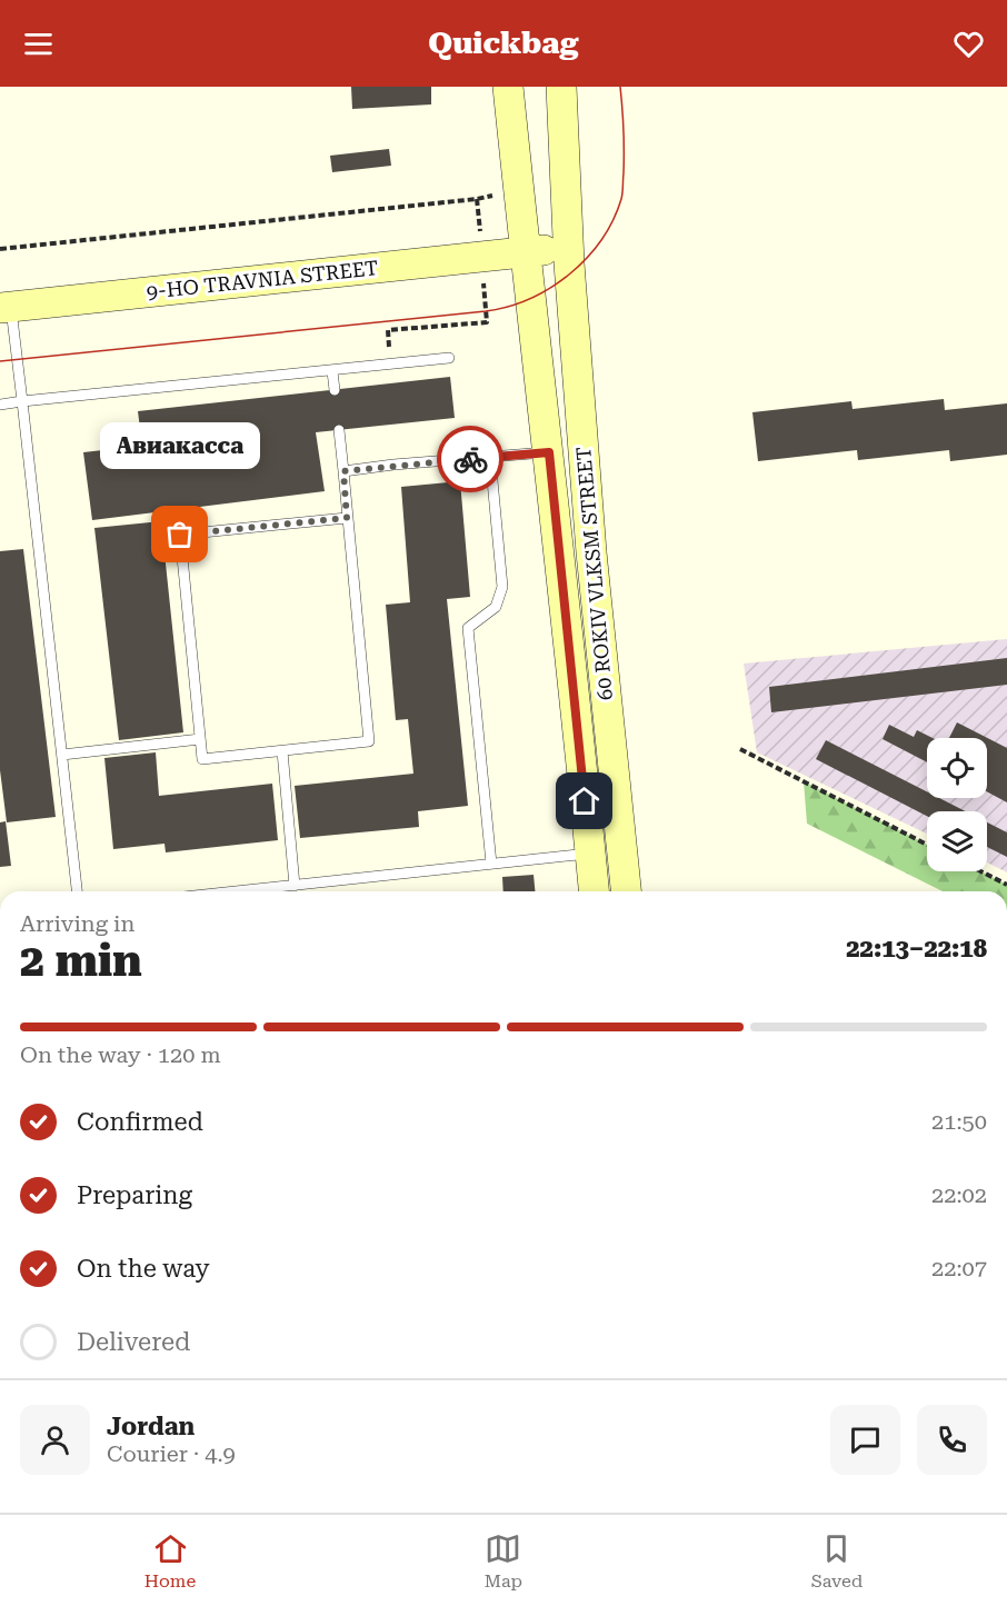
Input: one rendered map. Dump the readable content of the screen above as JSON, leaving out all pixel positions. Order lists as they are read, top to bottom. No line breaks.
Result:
{"streets":{"street":["9-HO TRAVNIA STREET","60 ROKIV VLKSM STREET"]},"crossings":[["9-HO TRAVNIA STREET","60 ROKIV VLKSM STREET"]],"places":["Авиакасса"],"page":{"header":"Quickbag","bubble":"Авиакасса","heading":["2 min","Arriving in","22:13–22:18"],"panel":["Jordan","Courier · 4.9"],"bar":"On the way · 120 m","list":[["Confirmed","21:50"],["Preparing","22:02"],["On the way","22:07"],"Delivered"],"tabs":["Home","Map","Saved"]}}
